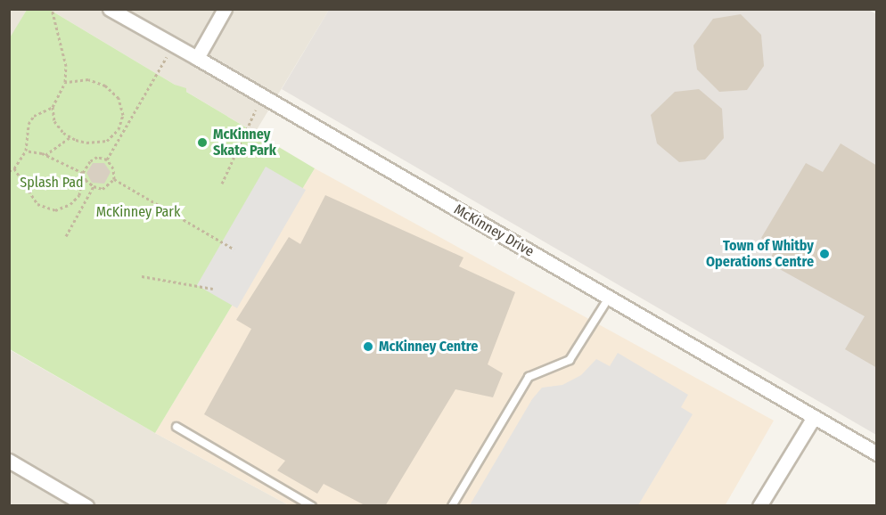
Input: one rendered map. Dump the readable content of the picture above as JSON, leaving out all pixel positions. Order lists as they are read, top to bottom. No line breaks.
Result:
{"streets":{"street":["McKinney Drive"]},"parks":["Splash Pad","McKinney Park"],"places":["McKinney Skate Park","Town of Whitby Operations Centre","McKinney Centre"]}
